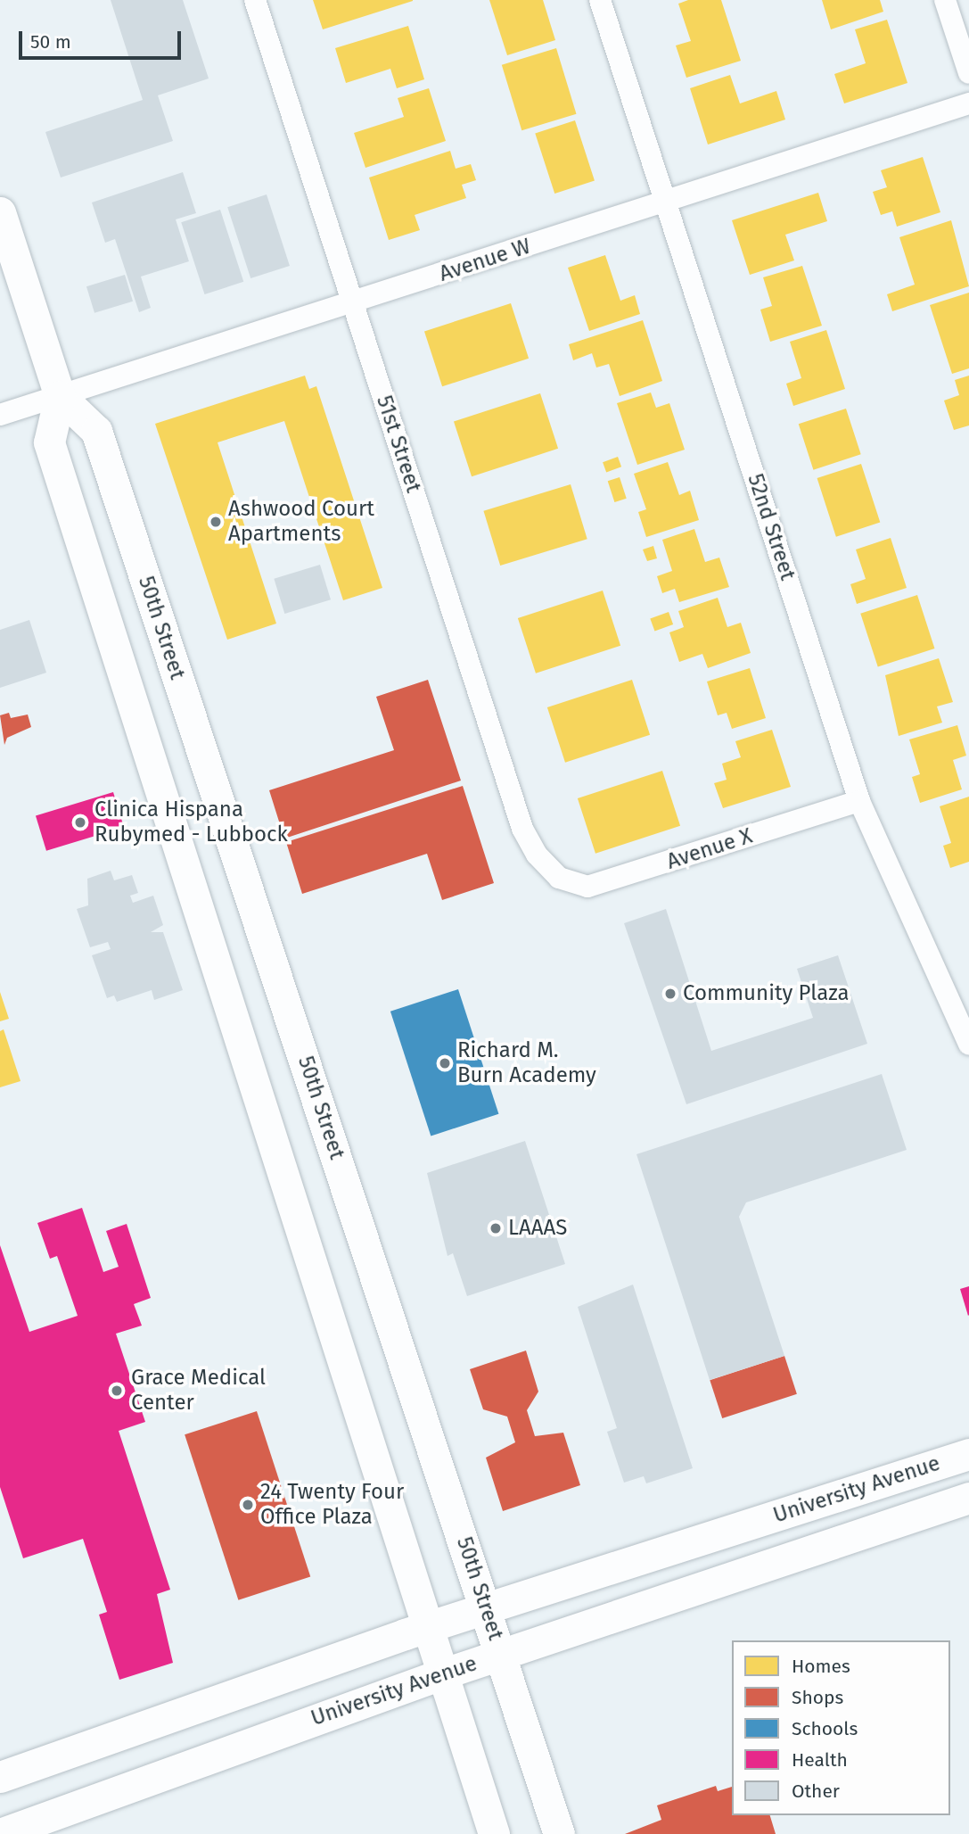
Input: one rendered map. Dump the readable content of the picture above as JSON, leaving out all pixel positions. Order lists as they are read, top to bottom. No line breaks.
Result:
{"streets":{"main road":["50th Street","University Avenue"],"street":["Avenue W","51st Street","52nd Street","Avenue X"]},"crossings":[["Avenue W","51st Street"],["Avenue W","52nd Street"],["Avenue W","50th Street"],["51st Street","Avenue X"],["52nd Street","Avenue X"],["50th Street","University Avenue"]],"places":["Ashwood Court Apartments","Clinica Hispana Rubymed - Lubbock","Community Plaza","Richard M. Burn Academy","LAAAS","Grace Medical Center","24 Twenty Four Office Plaza"],"legend":["Homes","Shops","Schools","Health","Other"],"scale_bar":"50 m"}
